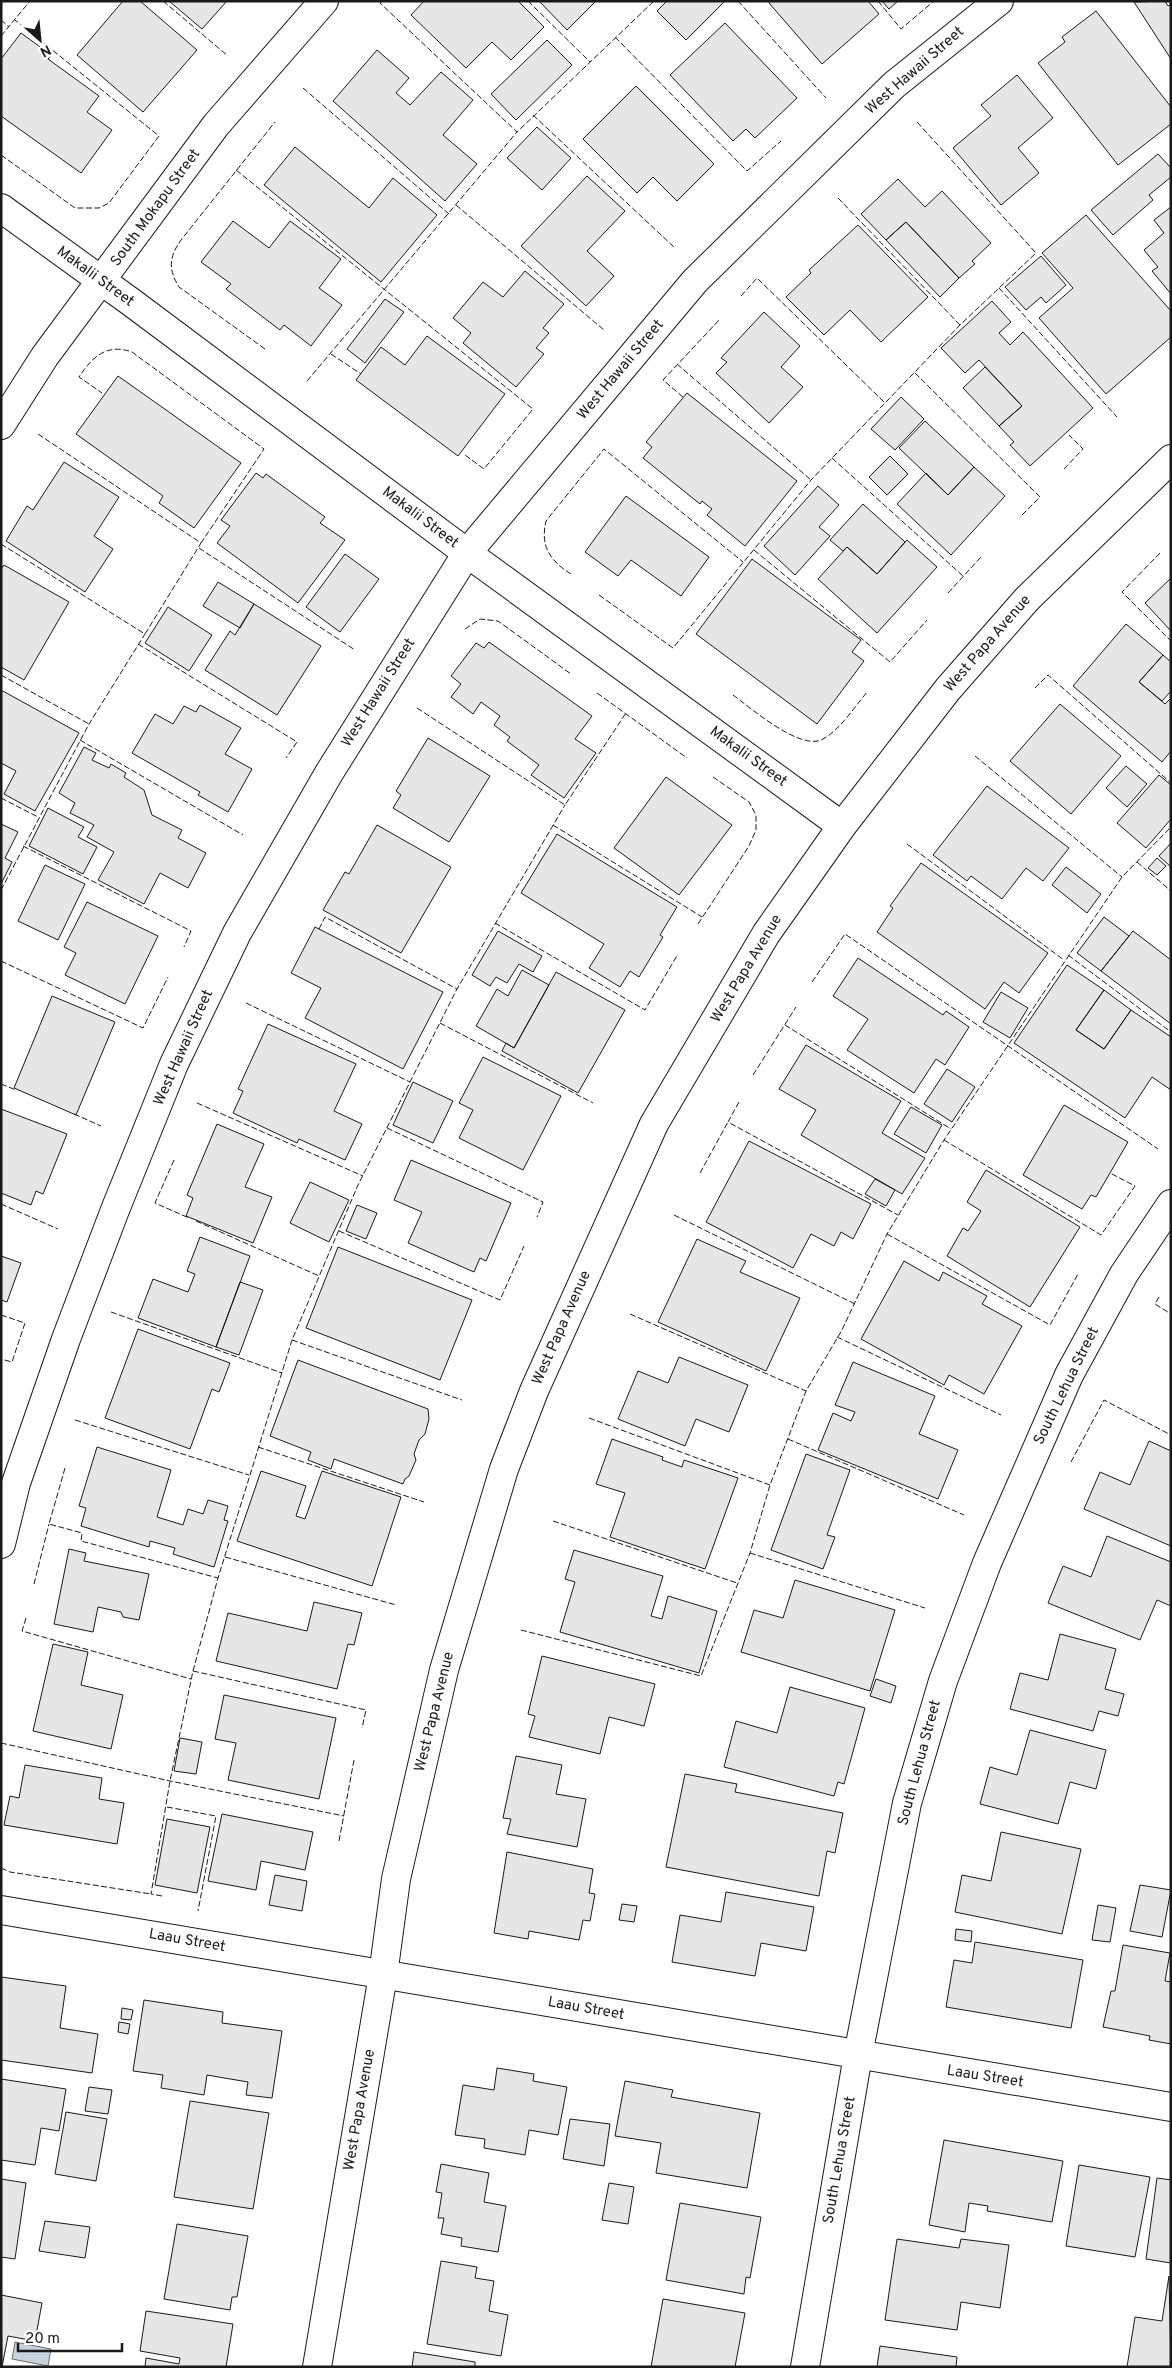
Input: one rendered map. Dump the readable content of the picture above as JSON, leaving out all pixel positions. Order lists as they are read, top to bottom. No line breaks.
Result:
{"streets":{"street":["West Hawaii Street","South Mokapu Street","Makalii Street","West Papa Avenue","South Lehua Street","Laau Street"]},"crossings":[["West Hawaii Street","Makalii Street"],["South Mokapu Street","Makalii Street"],["Makalii Street","West Papa Avenue"],["West Papa Avenue","Laau Street"],["South Lehua Street","Laau Street"]],"scale_bar":"20 m","north":"bottom right"}
